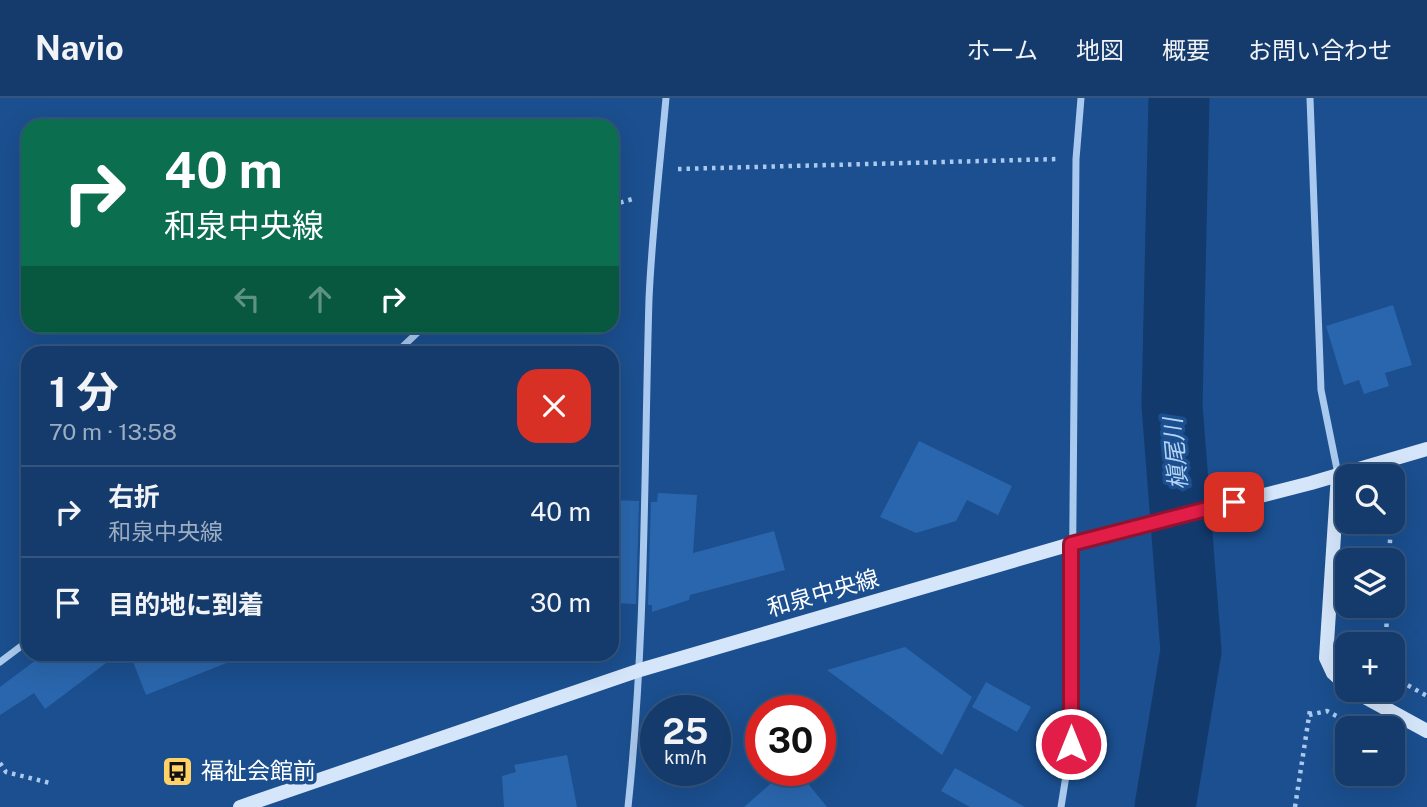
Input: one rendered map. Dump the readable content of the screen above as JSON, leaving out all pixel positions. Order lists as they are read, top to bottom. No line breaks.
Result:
{"streets":{"street":["和泉中央線"]},"water":["槇尾川"],"places":{"bus stop":["福祉会館前"]},"page":{"header":"Navio","nav":["ホーム","地図","概要","お問い合わせ"],"turn":["40 m","和泉中央線"],"heading":["1 分","70 m · 13:58"],"map_buttons":["+","−"],"list":[{"name":"右折","note":"和泉中央線","value":"40 m"},{"name":"目的地に到着","value":"30 m"}],"speed":"25 km/h","limit":"30"}}
